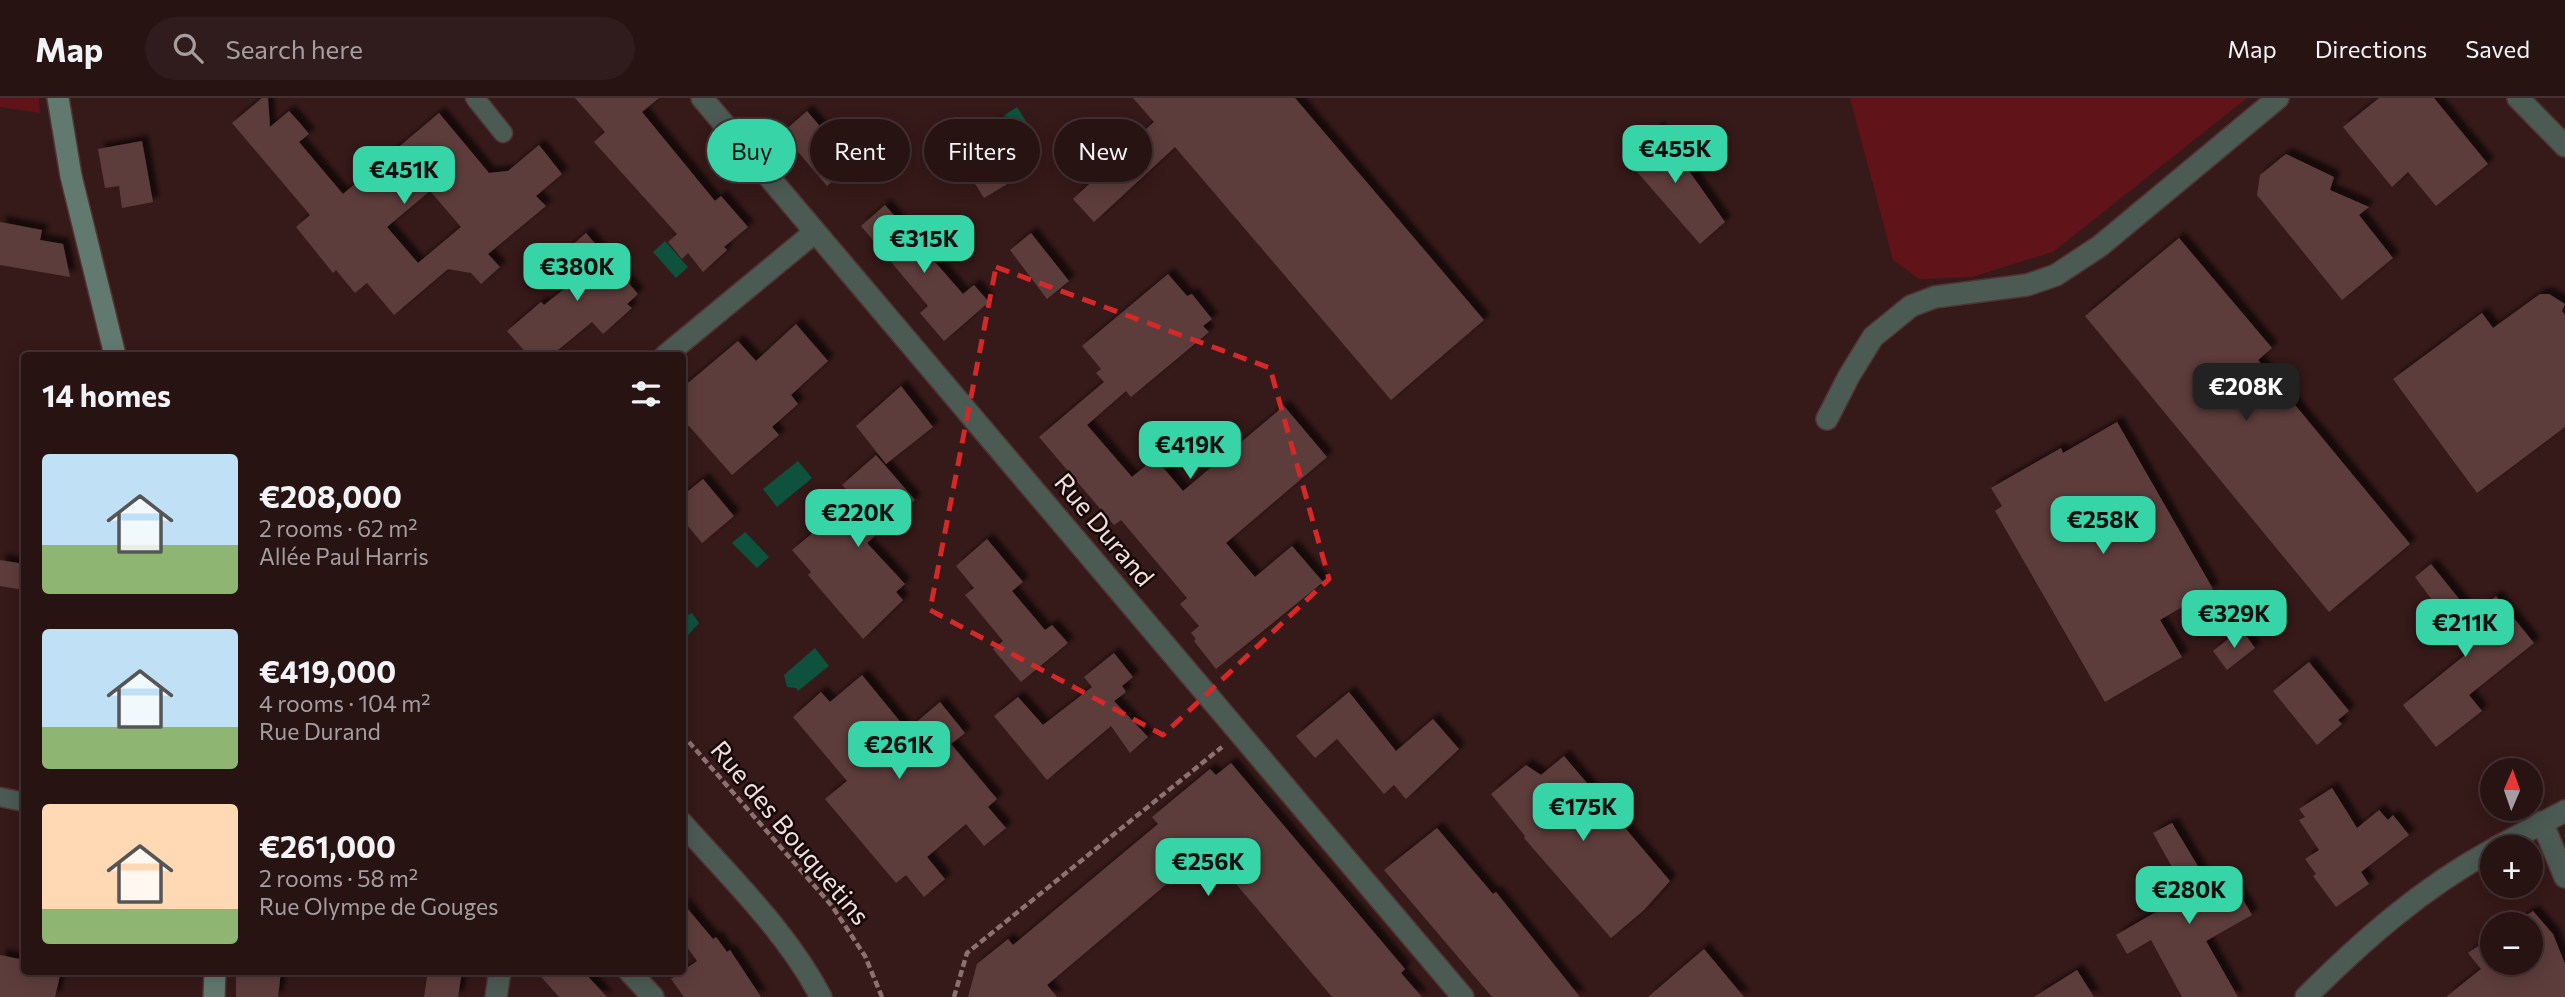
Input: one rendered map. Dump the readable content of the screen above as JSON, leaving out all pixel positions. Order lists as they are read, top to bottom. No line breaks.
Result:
{"streets":{"street":["Rue Durand"],"path":["Rue des Bouquetins"]},"north":"top","page":{"header":"Map","search":"Search here","nav":["Map","Directions","Saved"],"chip":["Buy","Rent","Filters","New"],"price":["€455K","€451K","€315K","€380K","€208K","€419K","€220K","€258K","€329K","€211K","€261K","€175K","€256K","€280K"],"heading":"14 homes","list":[{"name":"€208,000","note":"2 rooms · 62 m² · Allée Paul Harris"},{"name":"€419,000","note":"4 rooms · 104 m² · Rue Durand"},{"name":"€261,000","note":"2 rooms · 58 m² · Rue Olympe de Gouges"}],"map_buttons":["+","−"]}}
